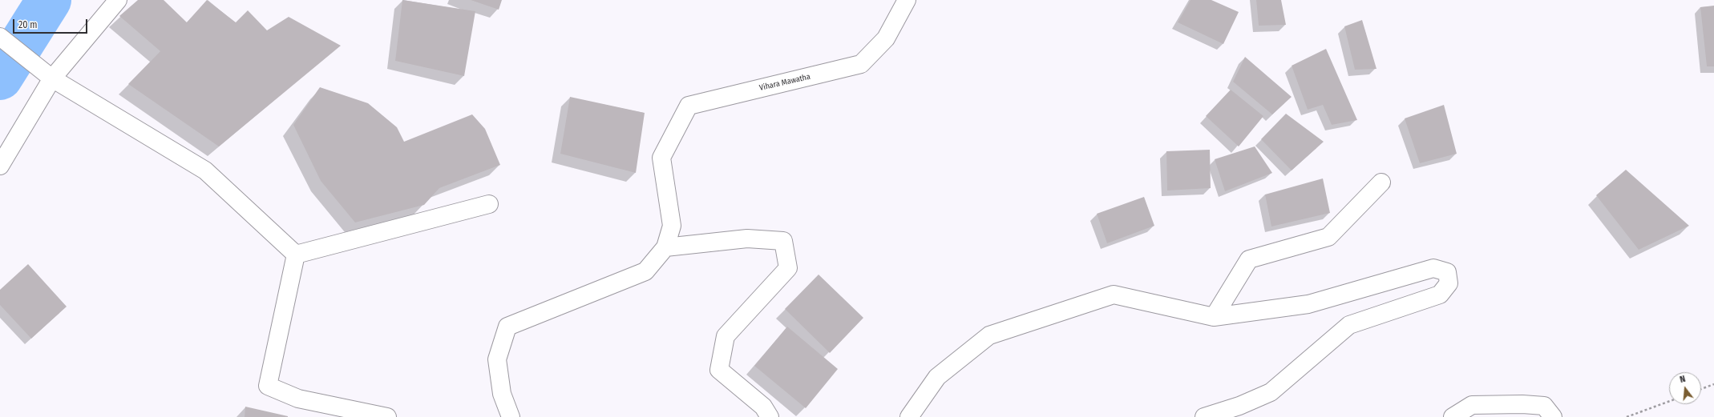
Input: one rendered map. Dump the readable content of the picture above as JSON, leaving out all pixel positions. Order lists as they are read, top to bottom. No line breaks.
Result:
{"streets":{"street":["Vihara Mawatha"]},"scale_bar":"20 m","north":"top"}
